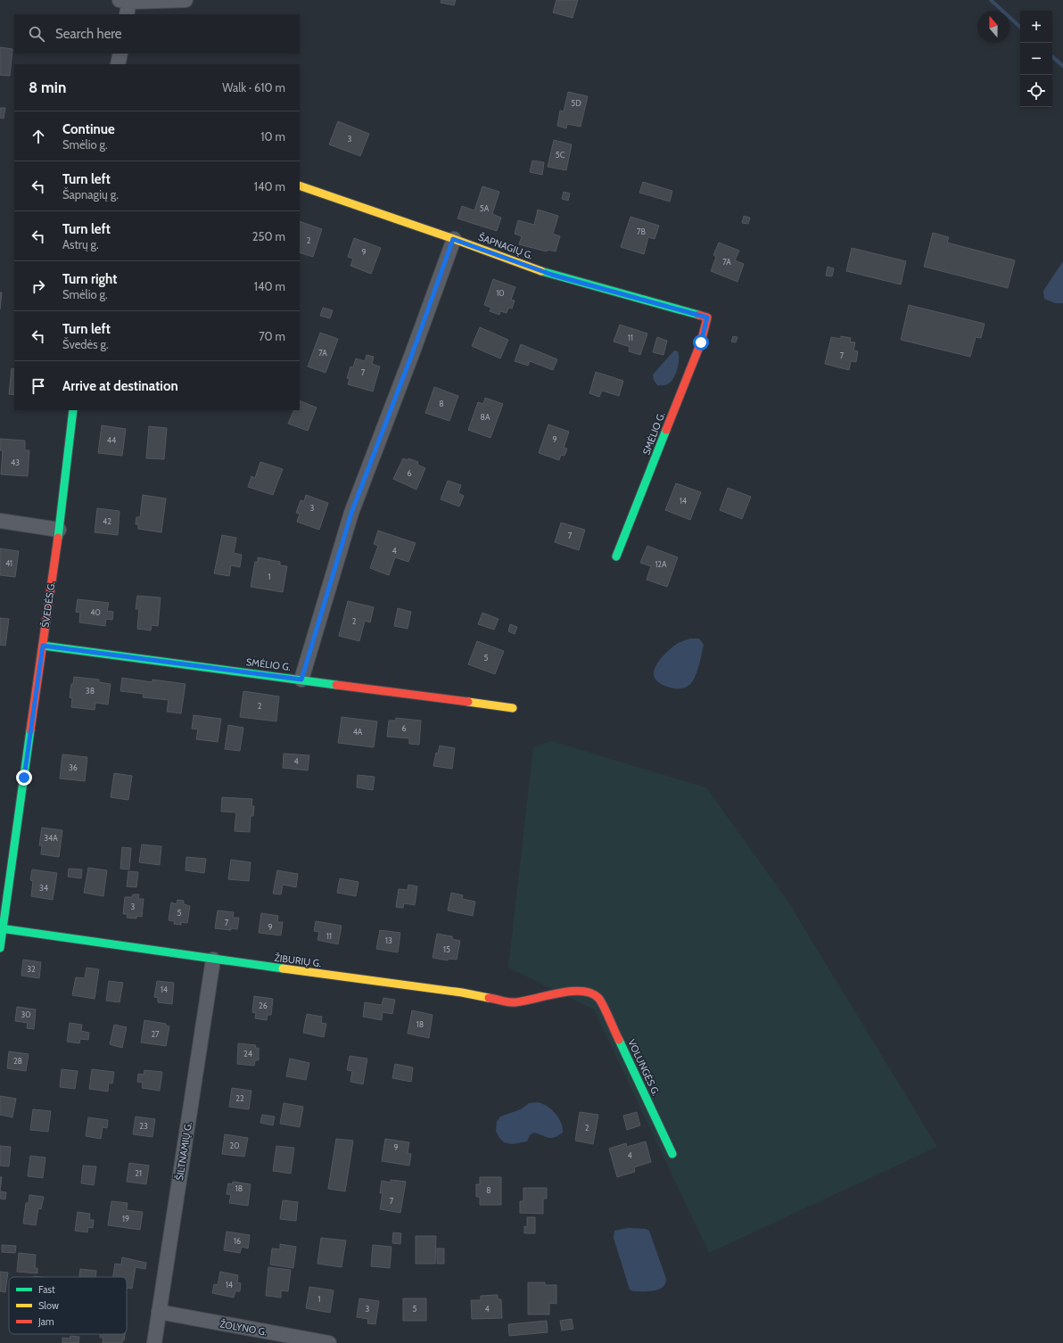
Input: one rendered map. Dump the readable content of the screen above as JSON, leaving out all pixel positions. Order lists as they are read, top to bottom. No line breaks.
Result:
{"streets":{"street":["ŠAPNAGIŲ G.","SMĖLIO G.","ŠVEDĖS G.","ŽIBURIŲ G.","VOLUNGĖS G.","ŠILTNAMIŲ G.","ŽOLYNO G."]},"crossings":[["ŠAPNAGIŲ G.","SMĖLIO G."],["SMĖLIO G.","ŠVEDĖS G."],["ŠVEDĖS G.","ŽIBURIŲ G."],["ŽIBURIŲ G.","VOLUNGĖS G."],["ŽIBURIŲ G.","ŠILTNAMIŲ G."],["ŠILTNAMIŲ G.","ŽOLYNO G."]],"house_numbers":["5D","3","5C","5A","7B","2","9","7A","10","11","7A","7","7","8","8A","9","44","43","6","14","3","42","7","4","41","12A","1","40","2","5","38","2","6","4A","4","36","34A","34","3","5","7","9","11","13","15","32","14","26","30","18","27","24","28","22","23","2","20","9","4","21","18","8","7","19","16","14","1","3","5","4"],"legend":["Fast","Slow","Jam"],"north":"top","page":{"map_buttons":["+","−"],"search":"Search here","heading":["8 min","Walk · 610 m"],"list":[["Continue","Smėlio g.","10 m"],["Turn left","Šapnagių g.","140 m"],["Turn left","Astrų g.","250 m"],["Turn right","Smėlio g.","140 m"],["Turn left","Švedės g.","70 m"],"Arrive at destination"]}}
